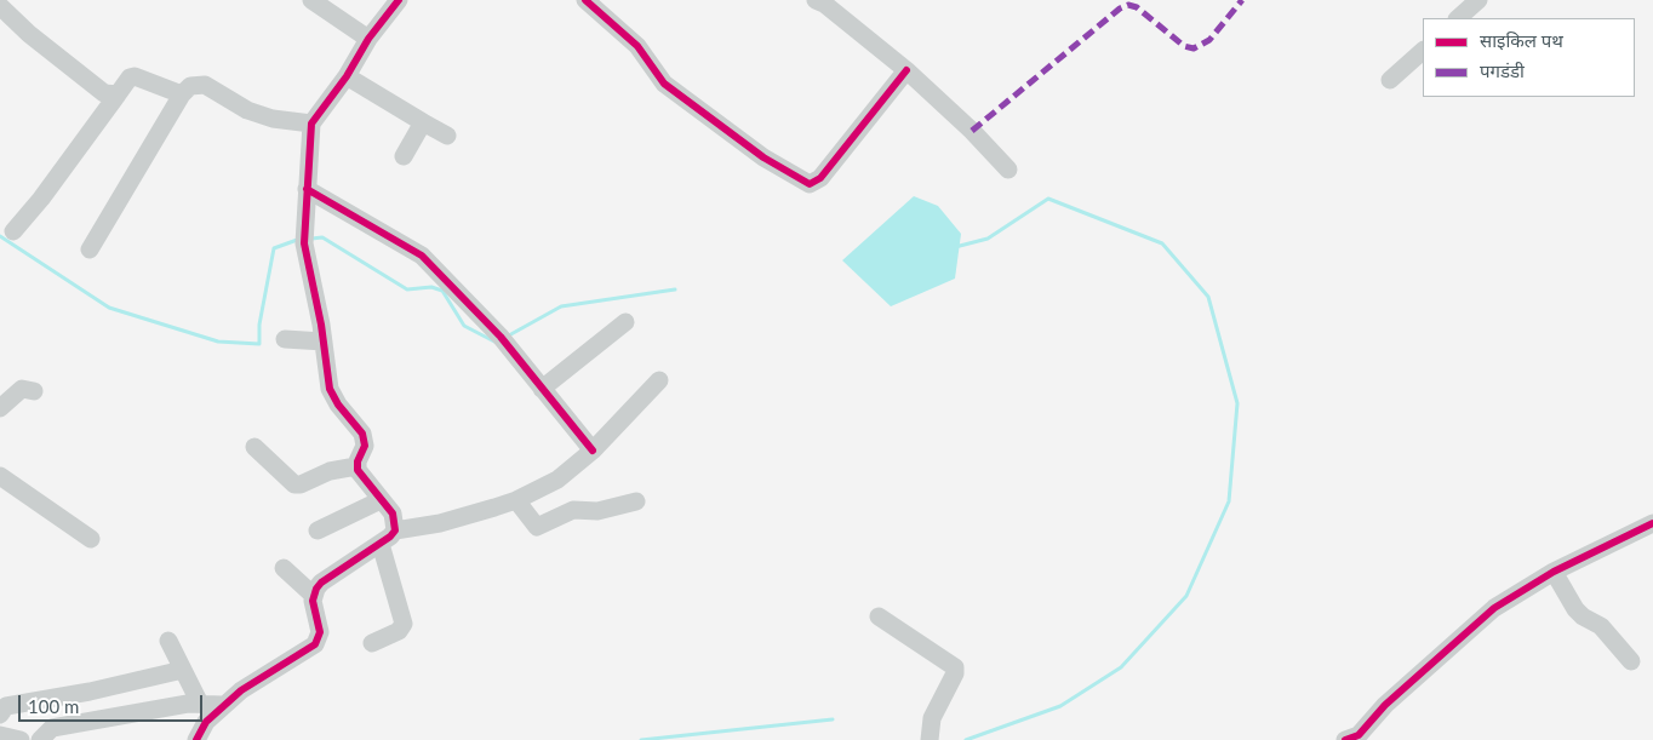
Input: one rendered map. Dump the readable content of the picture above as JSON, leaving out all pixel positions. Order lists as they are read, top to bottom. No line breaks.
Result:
{"legend":["साइकिल पथ","पगडंडी"],"scale_bar":"100 m"}
